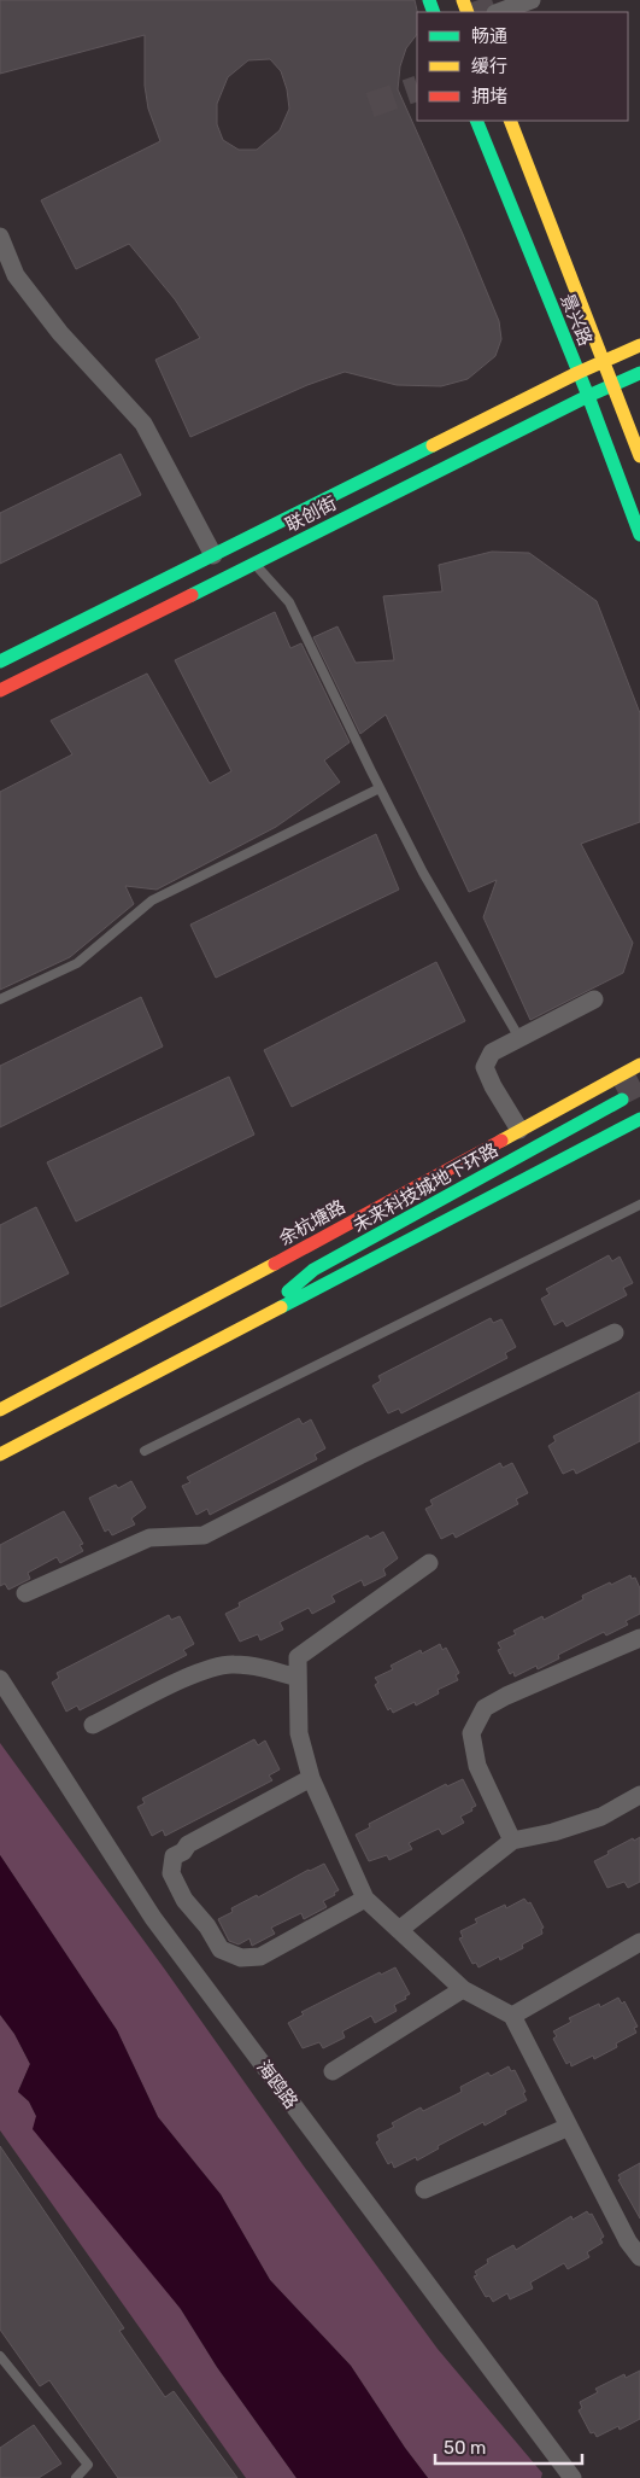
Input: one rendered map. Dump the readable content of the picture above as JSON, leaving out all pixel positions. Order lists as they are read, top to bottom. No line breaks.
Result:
{"streets":{"street":["景兴路","联创街","未来科技城地下环路","余杭塘路","海鸥路"]},"crossings":[["景兴路","联创街"],["未来科技城地下环路","余杭塘路"]],"legend":["畅通","缓行","拥堵"],"scale_bar":"50 m"}
